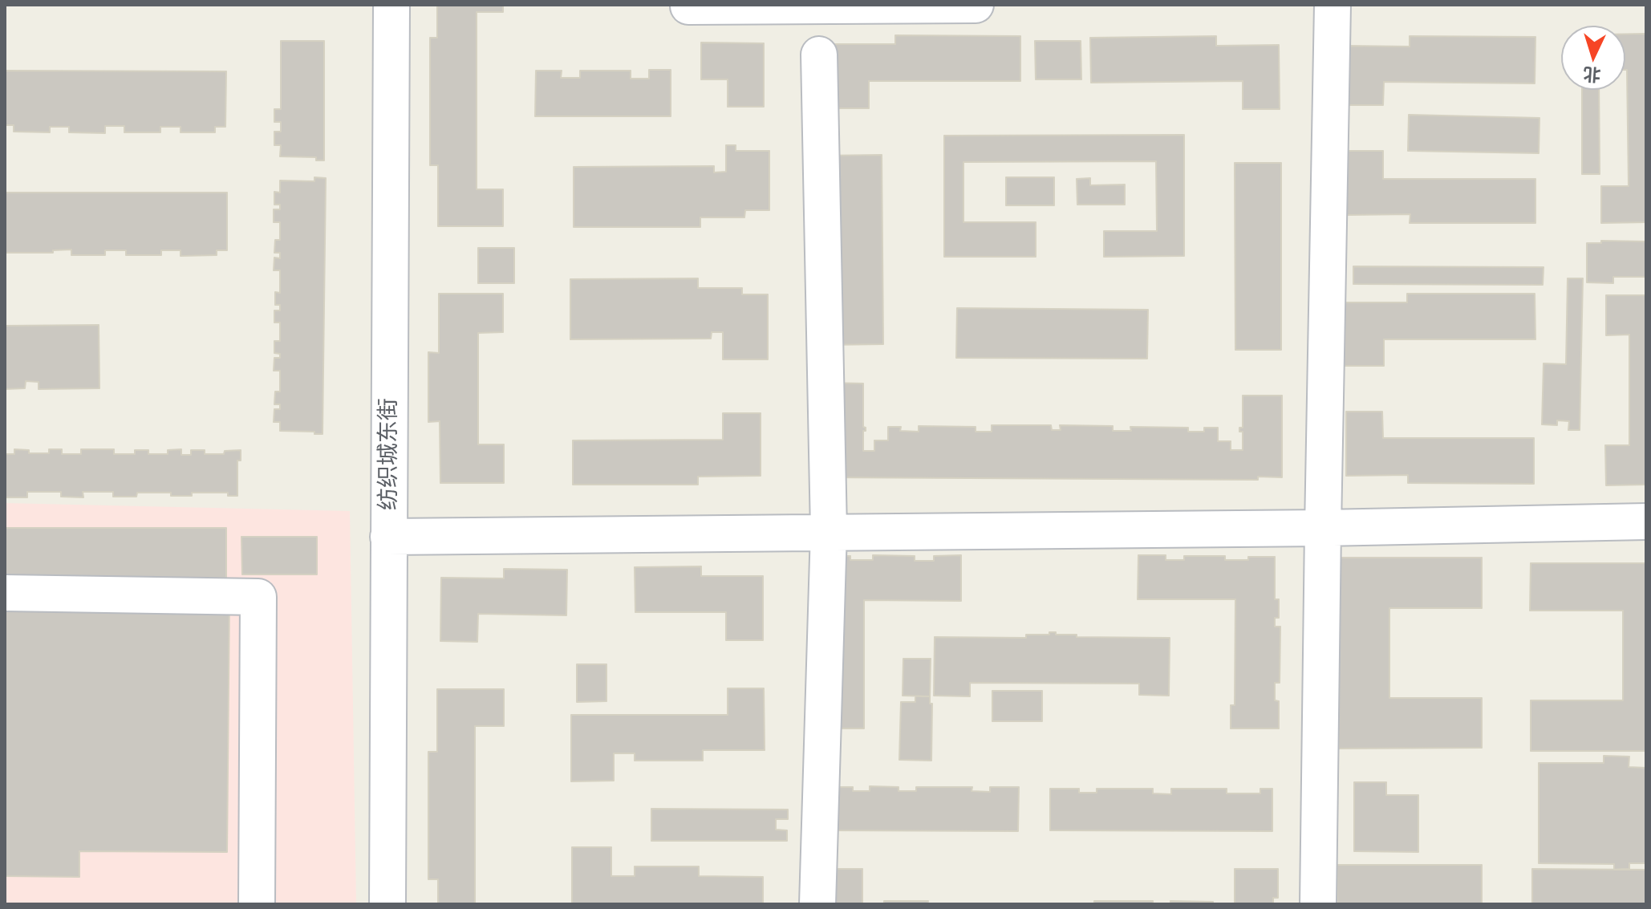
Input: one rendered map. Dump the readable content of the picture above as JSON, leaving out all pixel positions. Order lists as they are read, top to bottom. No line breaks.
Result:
{"streets":{"street":["纺织城东街"]},"north":"bottom"}
